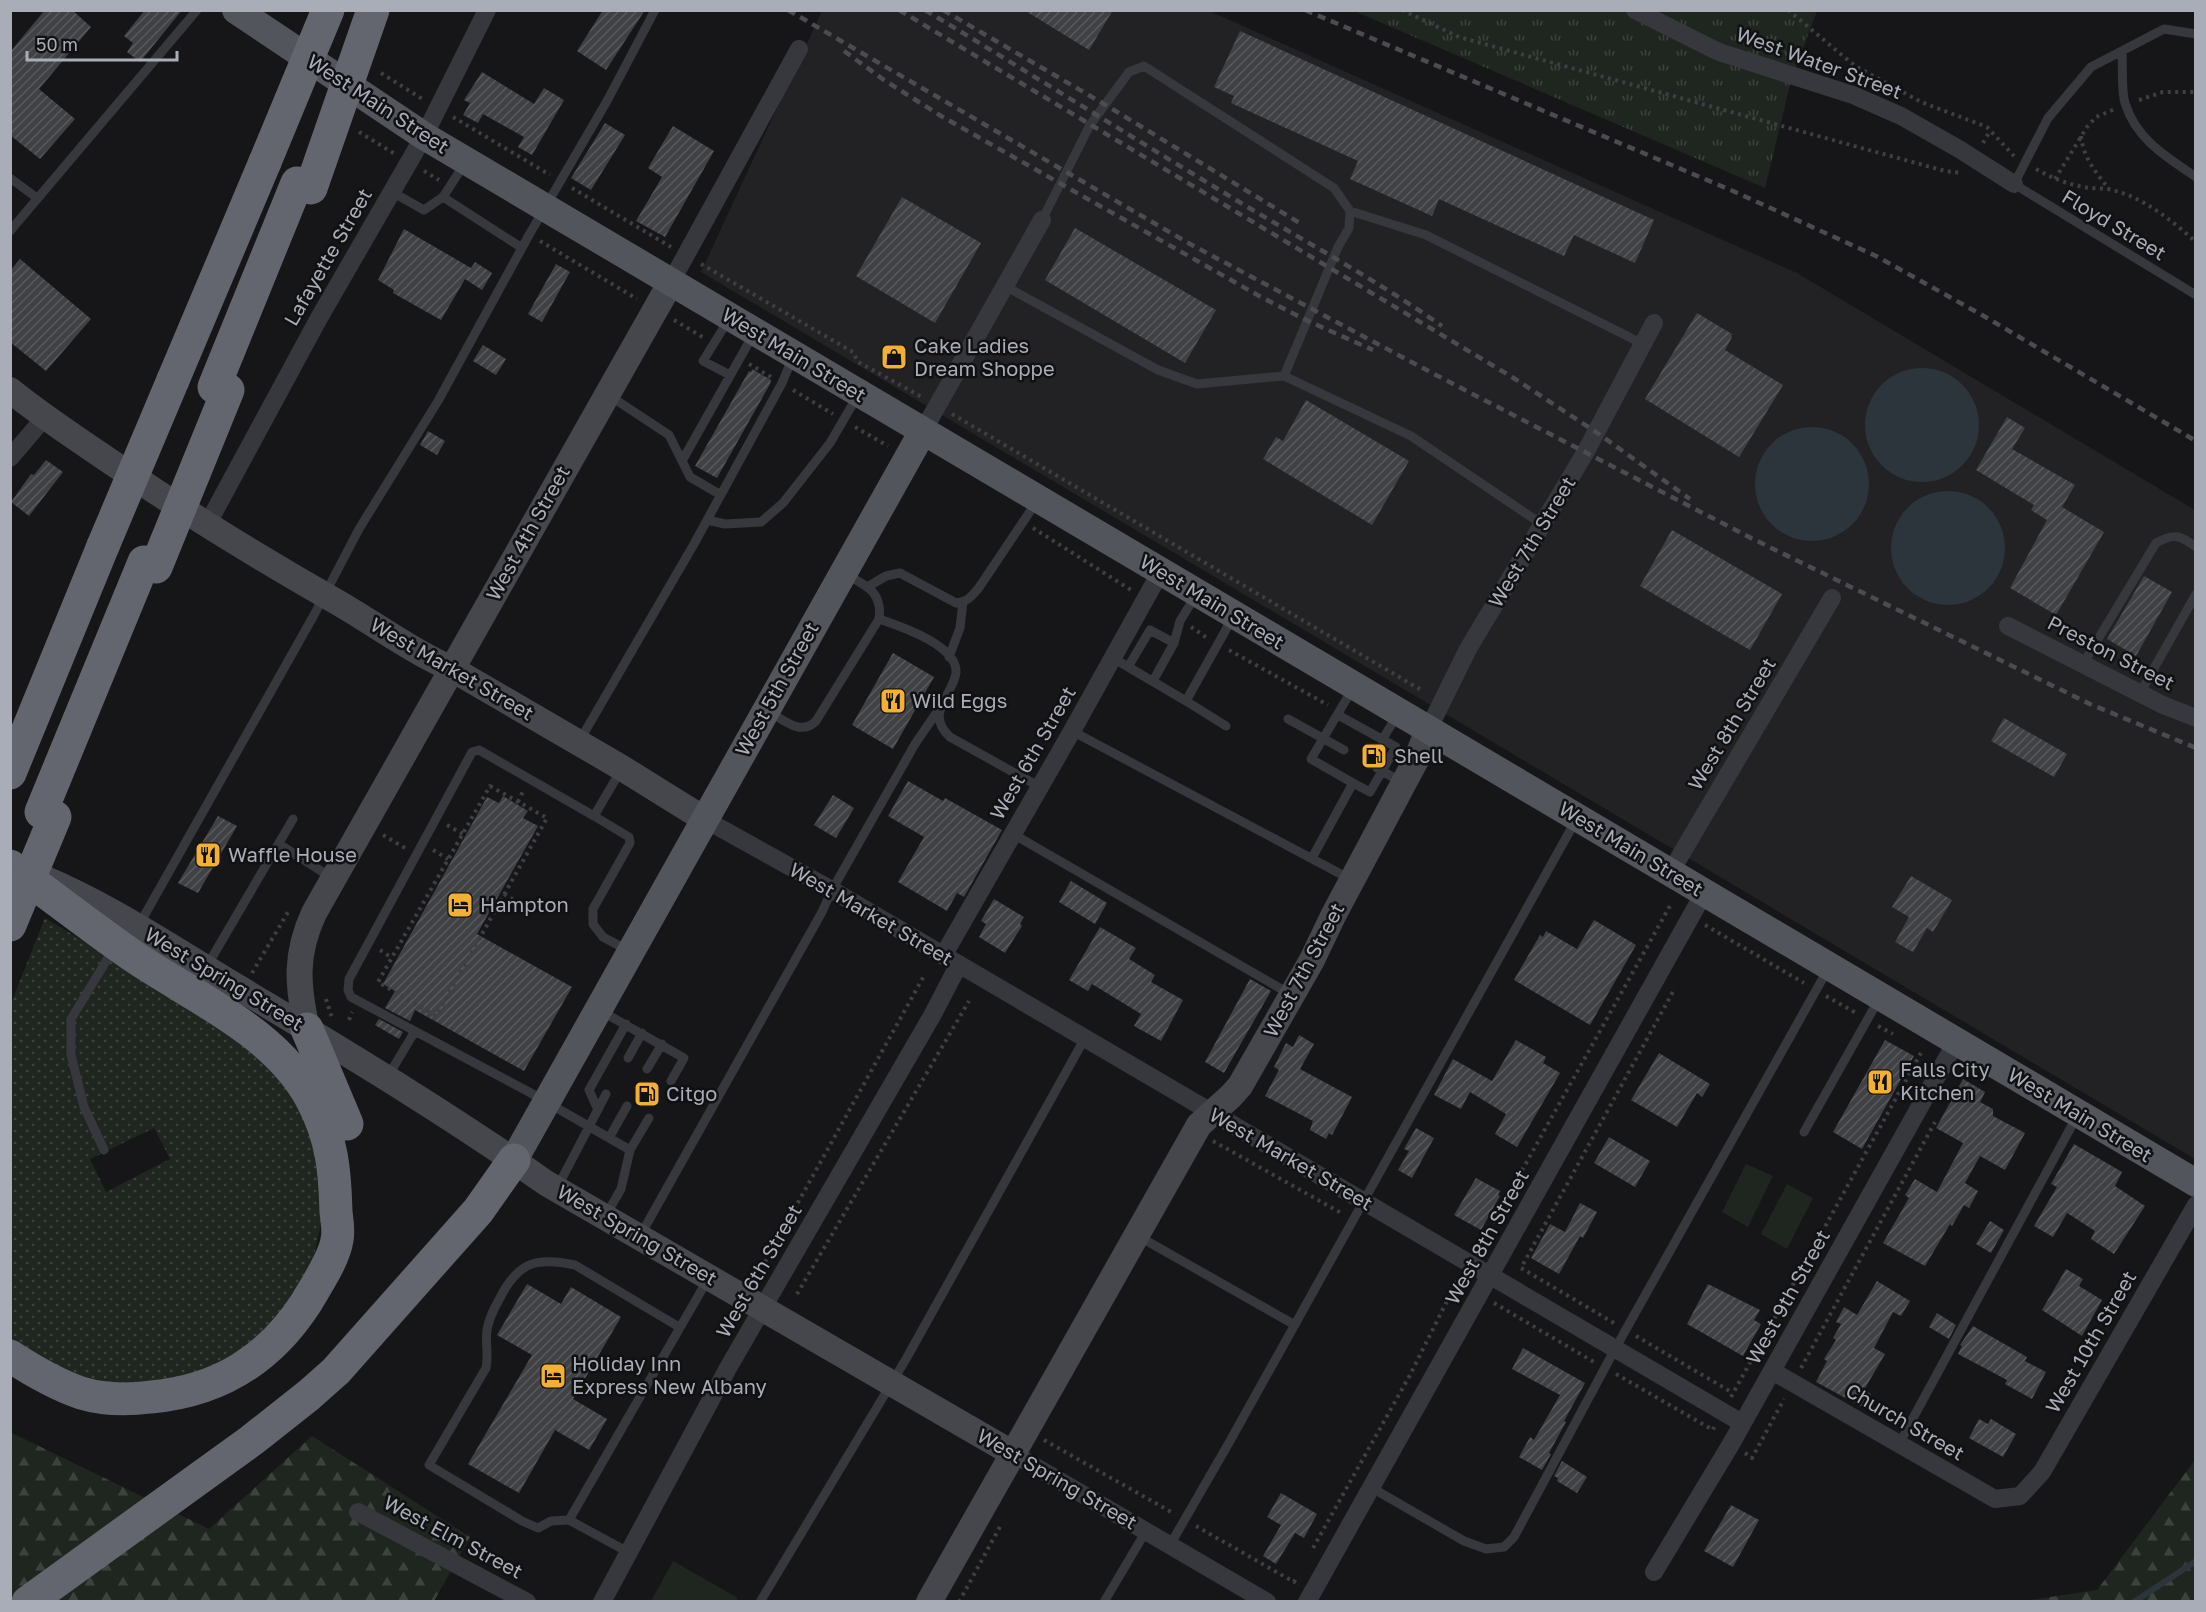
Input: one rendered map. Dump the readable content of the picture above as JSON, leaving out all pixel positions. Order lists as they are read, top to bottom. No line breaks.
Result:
{"streets":{"main road":["West Main Street","West 5th Street"],"street":["West Water Street","Lafayette Street","West 4th Street","West 7th Street","Preston Street","West Market Street","West 8th Street","West 6th Street","West Spring Street","West 9th Street","West 10th Street","Church Street","West Elm Street"],"lane":["Floyd Street"]},"crossings":[["West Water Street","Floyd Street"],["West Main Street","Lafayette Street"],["West Main Street","West 4th Street"],["West Main Street","West 7th Street"],["West Main Street","West 5th Street"],["West Main Street","West 8th Street"],["West Main Street","West 6th Street"],["West Main Street","West 9th Street"],["Lafayette Street","West Market Street"],["West 4th Street","West Market Street"],["West 4th Street","West Spring Street"],["West 7th Street","West Market Street"],["West 7th Street","West Spring Street"],["West Market Street","West 5th Street"],["West Market Street","West 8th Street"],["West Market Street","West 6th Street"],["West Market Street","West 9th Street"],["West 5th Street","West Spring Street"],["West 6th Street","West Spring Street"],["West 9th Street","Church Street"],["West 10th Street","Church Street"]],"places":{"shop":["Cake Ladies Dream Shoppe"],"restaurant":["Wild Eggs","Waffle House","Falls City Kitchen"],"fuel station":["Shell","Citgo"],"hotel":["Hampton","Holiday Inn Express New Albany"]},"scale_bar":"50 m"}
